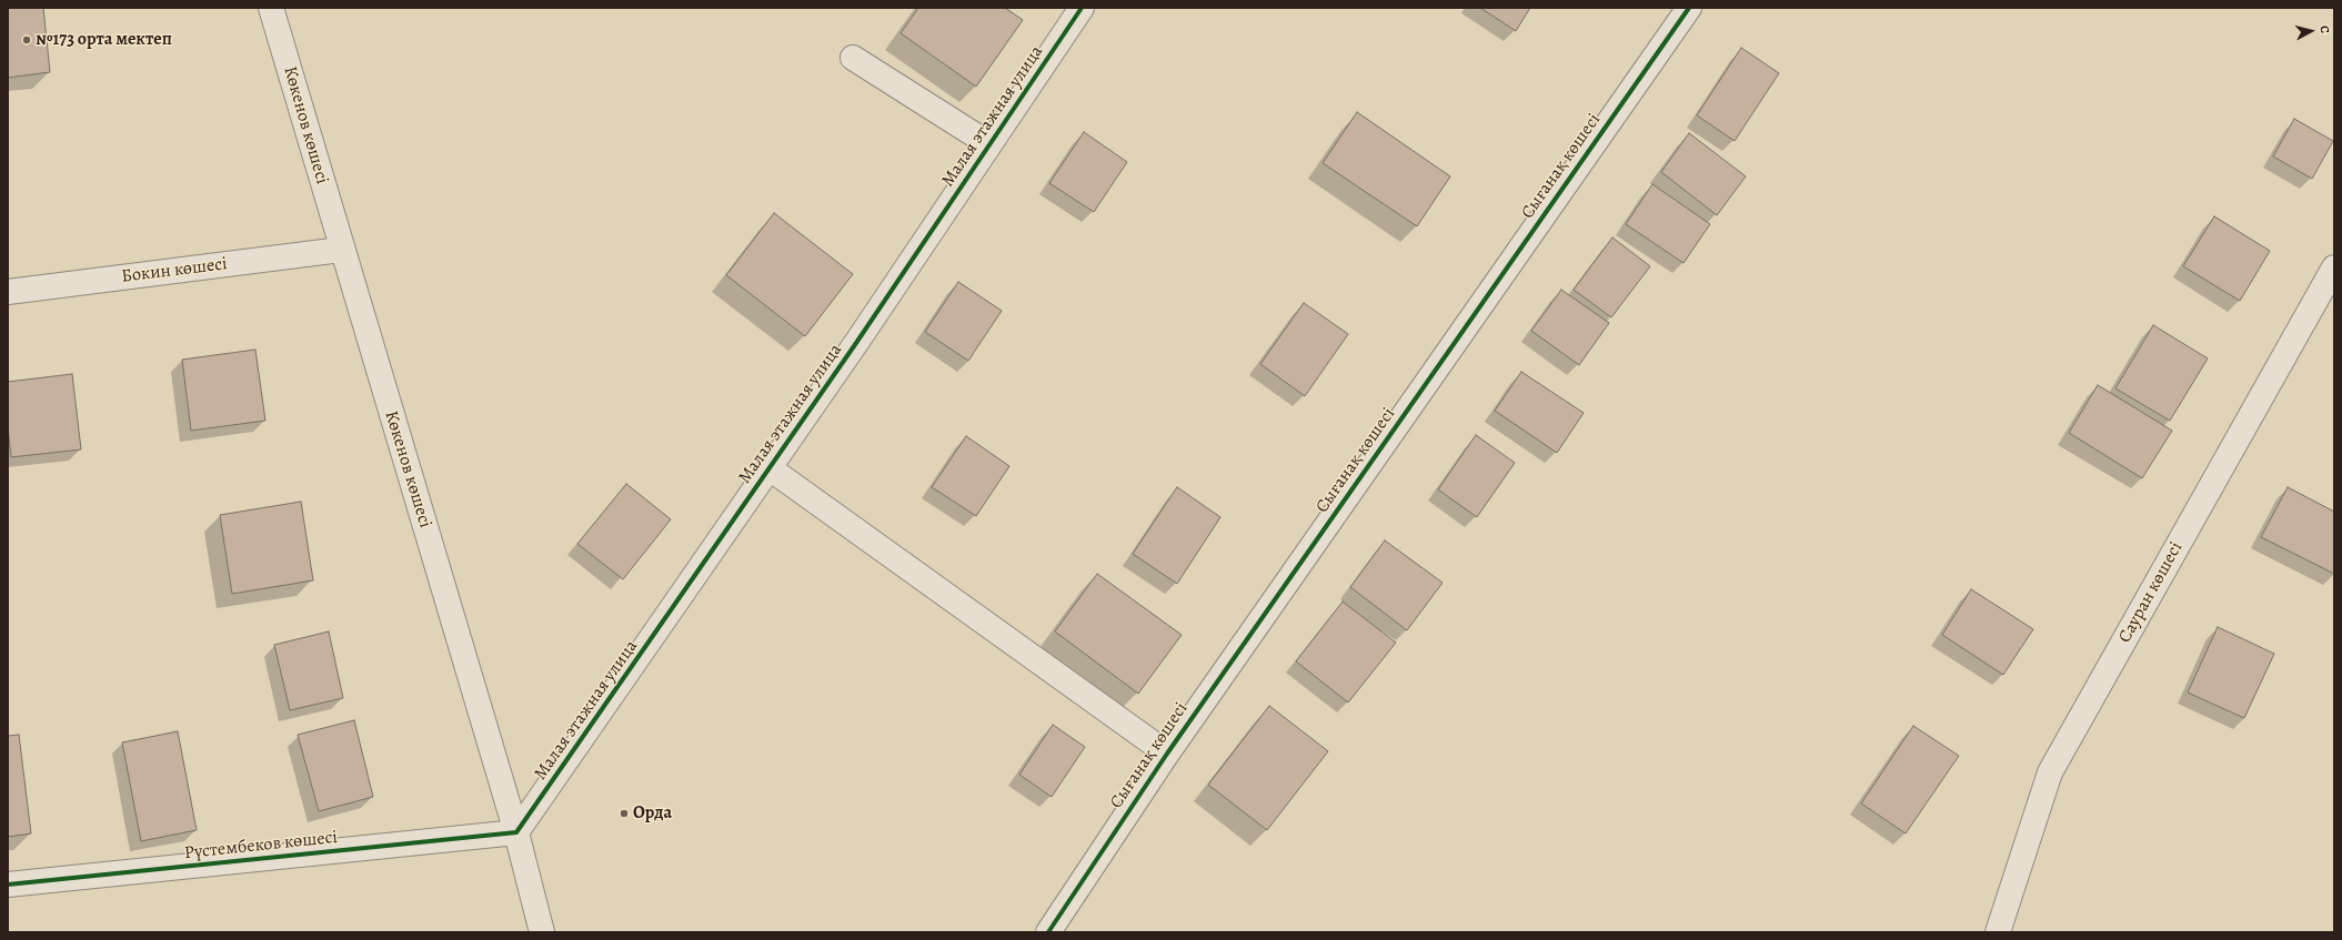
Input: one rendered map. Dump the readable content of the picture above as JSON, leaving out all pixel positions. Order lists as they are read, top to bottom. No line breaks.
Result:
{"streets":{"street":["Малая этажная улица","Көкенов көшесі","Сығанақ көшесі","Бокин көшесі","Сауран көшесі","Рүстембеков көшесі"]},"crossings":[["Малая этажная улица","Көкенов көшесі"],["Малая этажная улица","Рүстембеков көшесі"],["Көкенов көшесі","Бокин көшесі"],["Көкенов көшесі","Рүстембеков көшесі"]],"places":["№173 орта мектеп","Орда"],"north":"right"}
